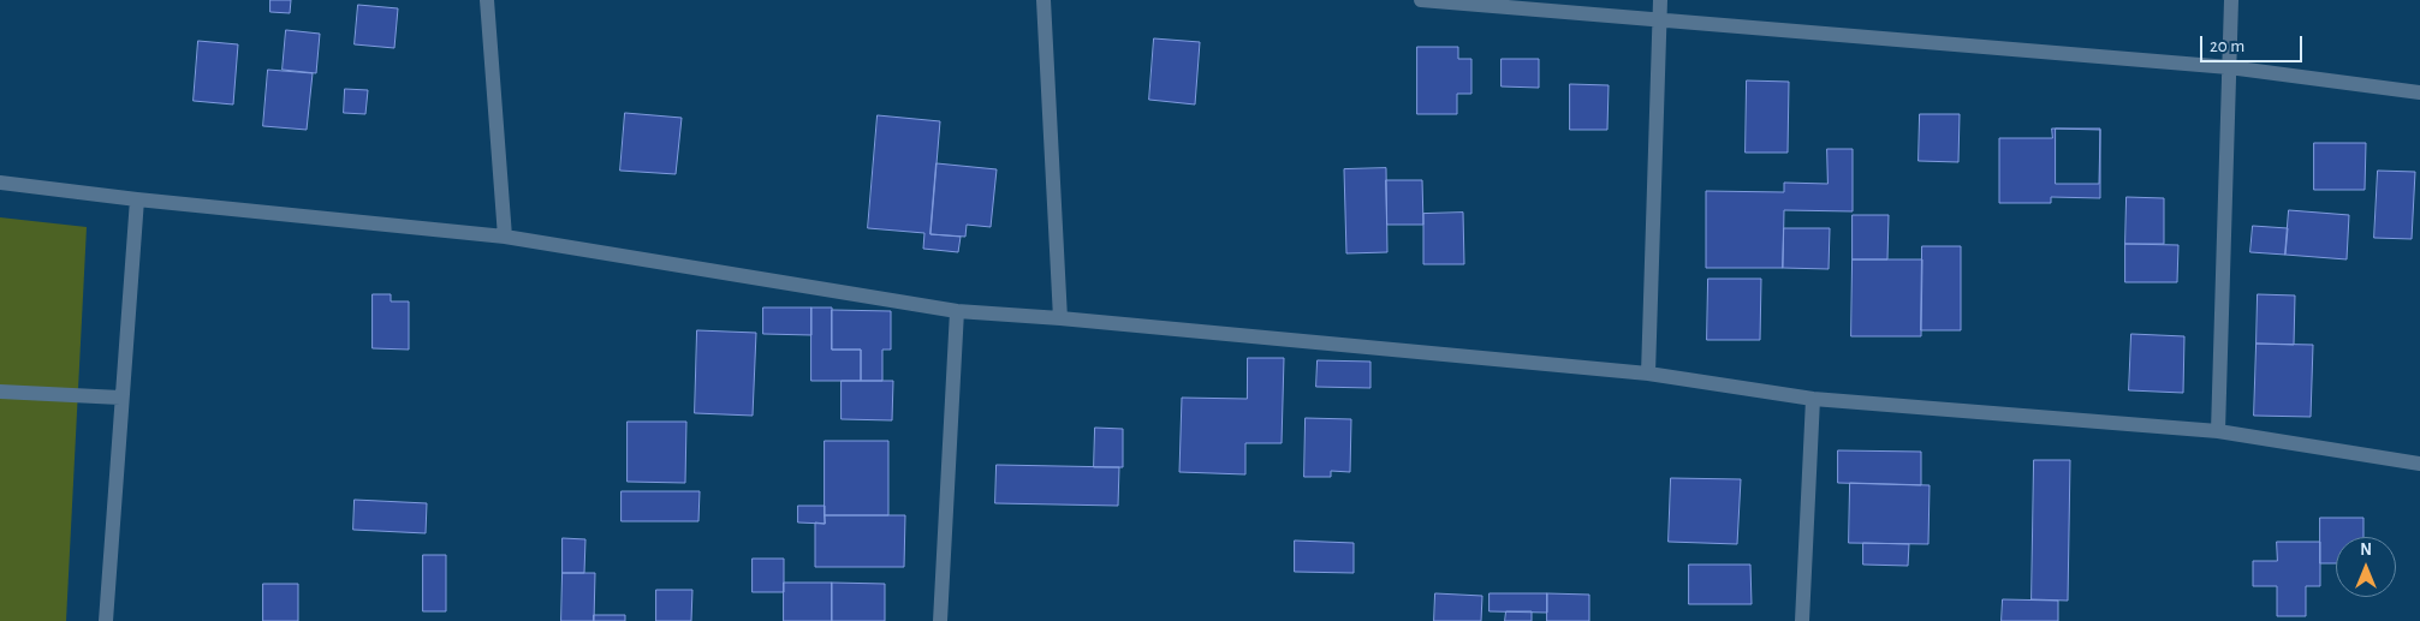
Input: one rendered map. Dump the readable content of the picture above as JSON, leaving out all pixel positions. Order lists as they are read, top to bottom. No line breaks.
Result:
{"scale_bar":"20 m","north":"top"}
